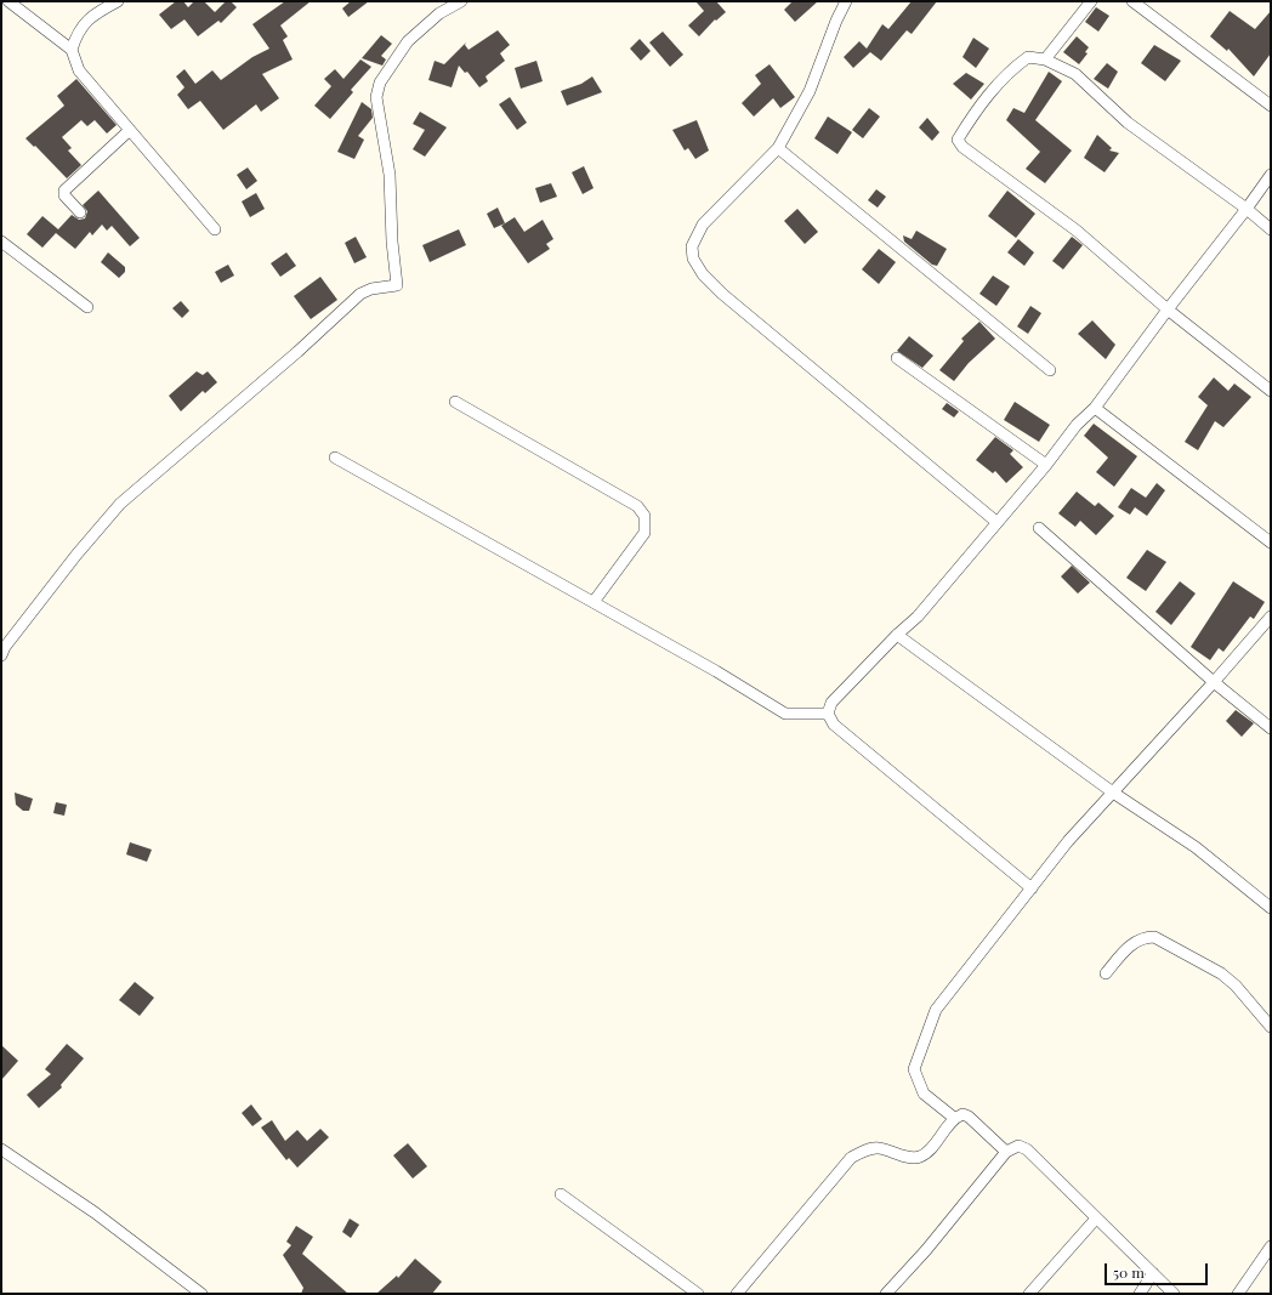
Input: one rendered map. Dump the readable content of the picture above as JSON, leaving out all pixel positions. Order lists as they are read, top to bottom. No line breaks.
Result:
{"scale_bar":"50 m"}
